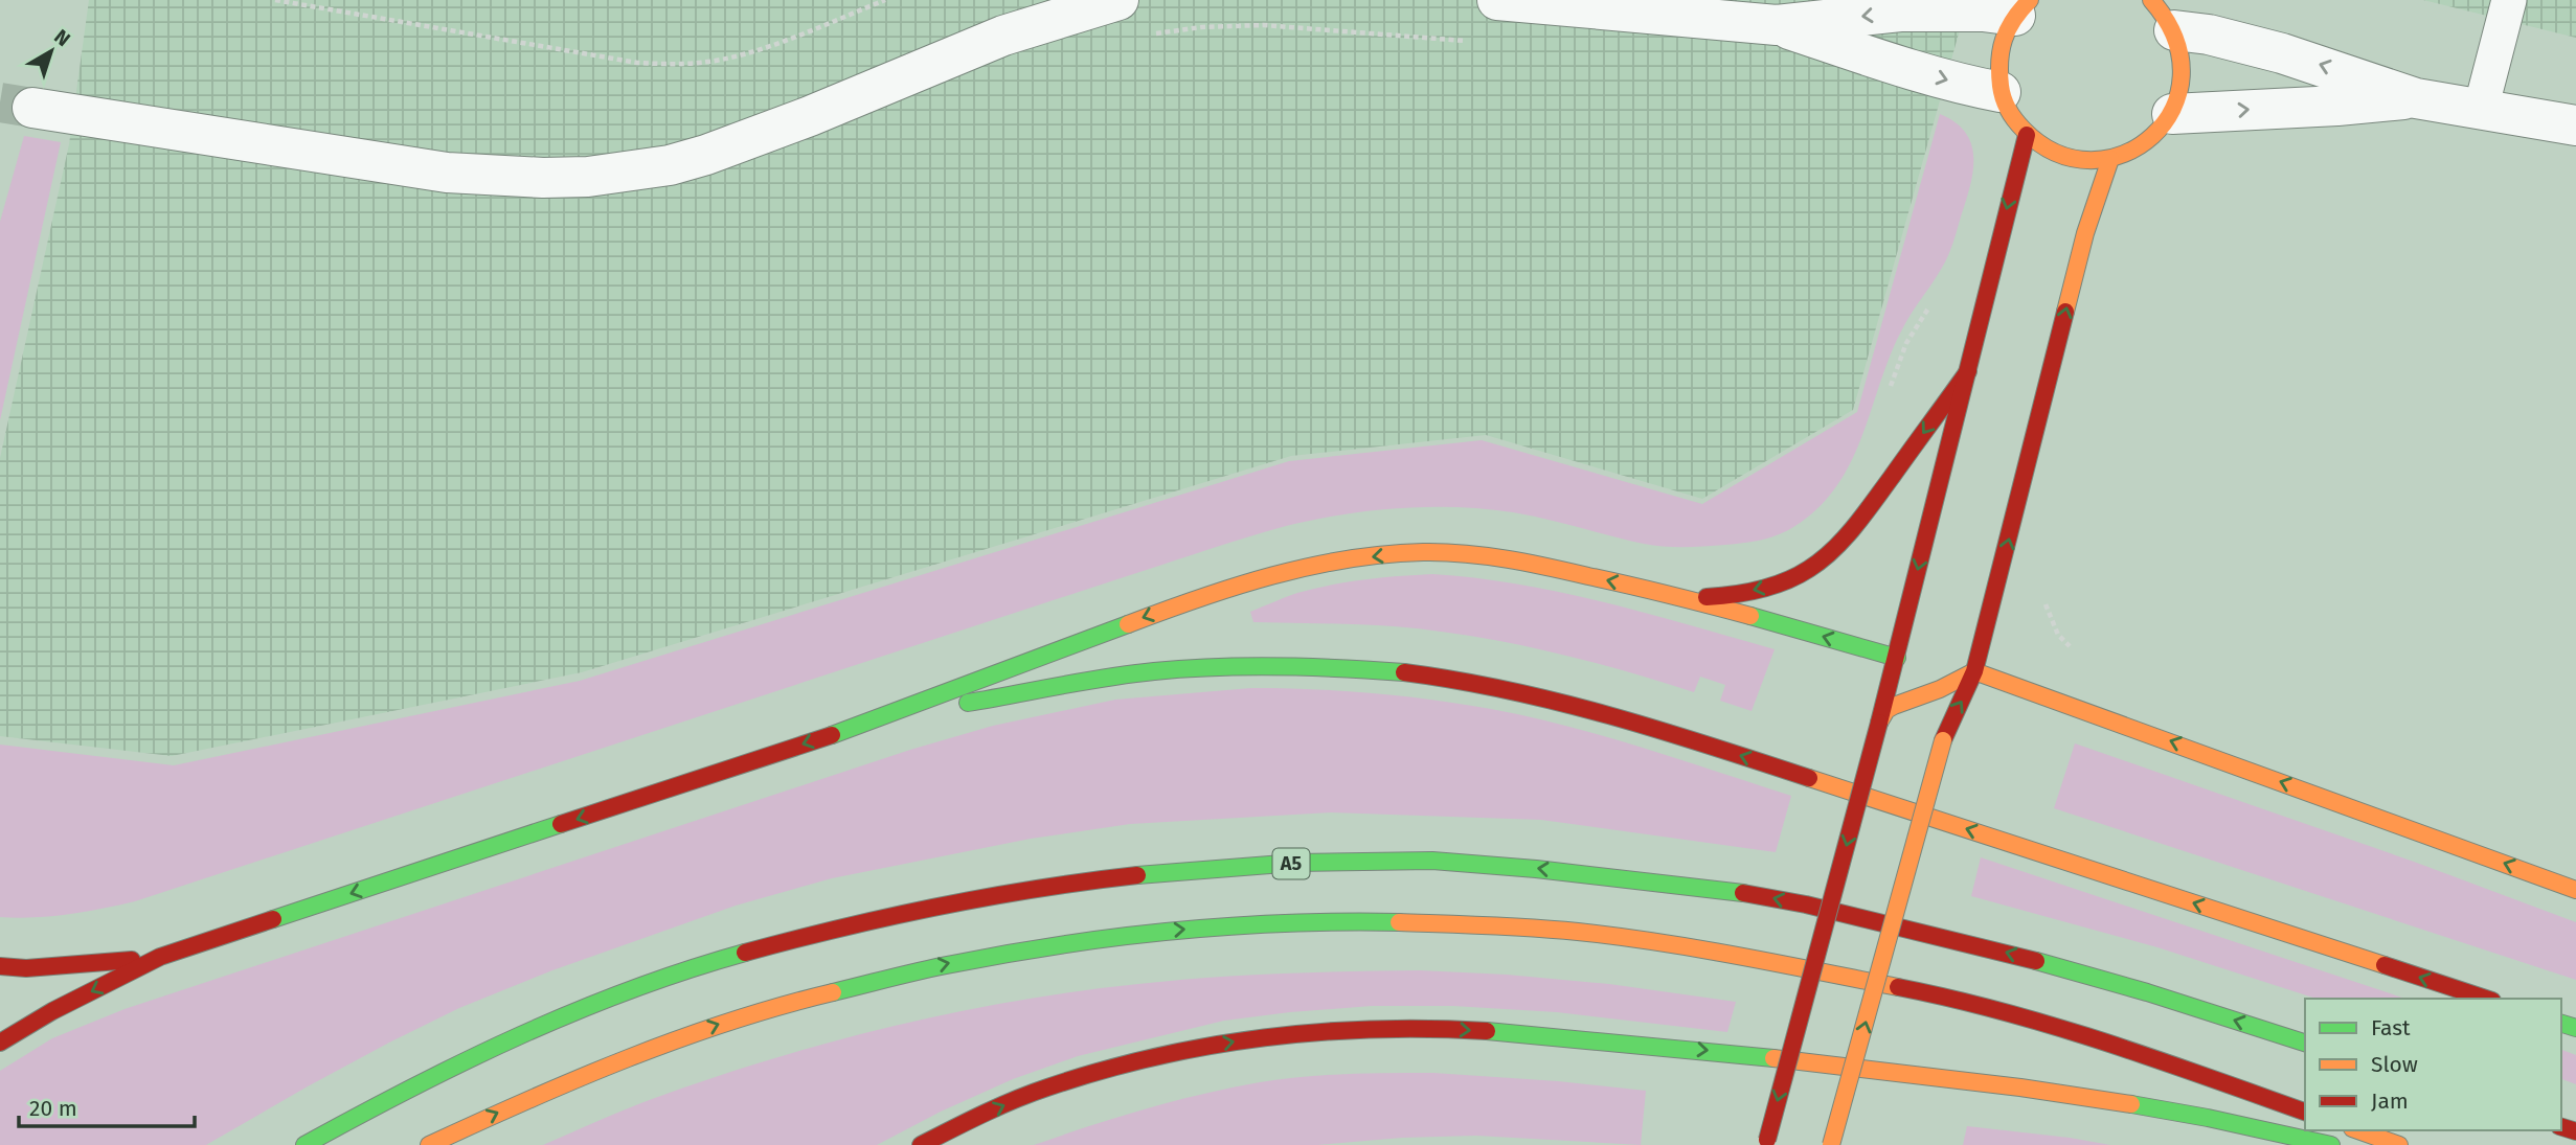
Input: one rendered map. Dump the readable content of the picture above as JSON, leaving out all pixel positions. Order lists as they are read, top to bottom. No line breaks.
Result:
{"streets":{"main road":["A5"]},"legend":["Fast","Slow","Jam"],"scale_bar":"20 m","north":"top right"}
